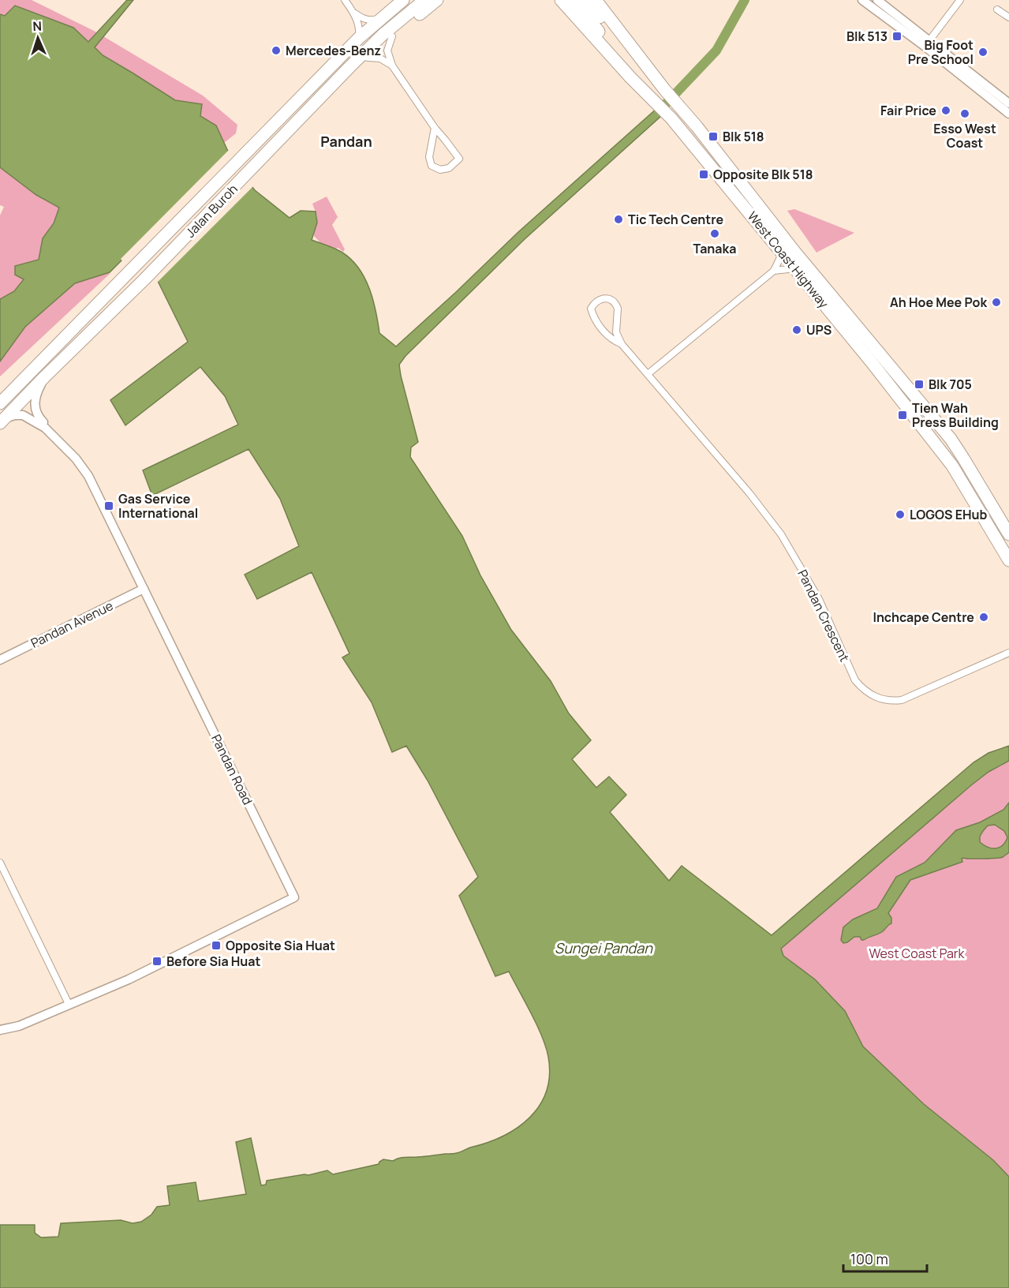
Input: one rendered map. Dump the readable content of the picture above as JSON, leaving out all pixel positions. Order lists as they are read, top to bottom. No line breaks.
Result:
{"streets":{"highway":["Jalan Buroh","West Coast Highway"],"street":["Pandan Crescent","Pandan Avenue","Pandan Road"]},"crossings":[["Jalan Buroh","Pandan Road"],["Pandan Avenue","Pandan Road"]],"districts":["Pandan"],"water":["Sungei Pandan"],"parks":["West Coast Park"],"places":{"transit":["Blk 513","Blk 518","Opposite Blk 518","Blk 705","Tien Wah Press Building","Gas Service International","Opposite Sia Huat","Before Sia Huat"],"other":["Mercedes-Benz","Big Foot Pre School","Fair Price","Esso West Coast","Tic Tech Centre","Tanaka","Ah Hoe Mee Pok","UPS","LOGOS EHub","Inchcape Centre"]},"scale_bar":"100 m","north":"top"}
